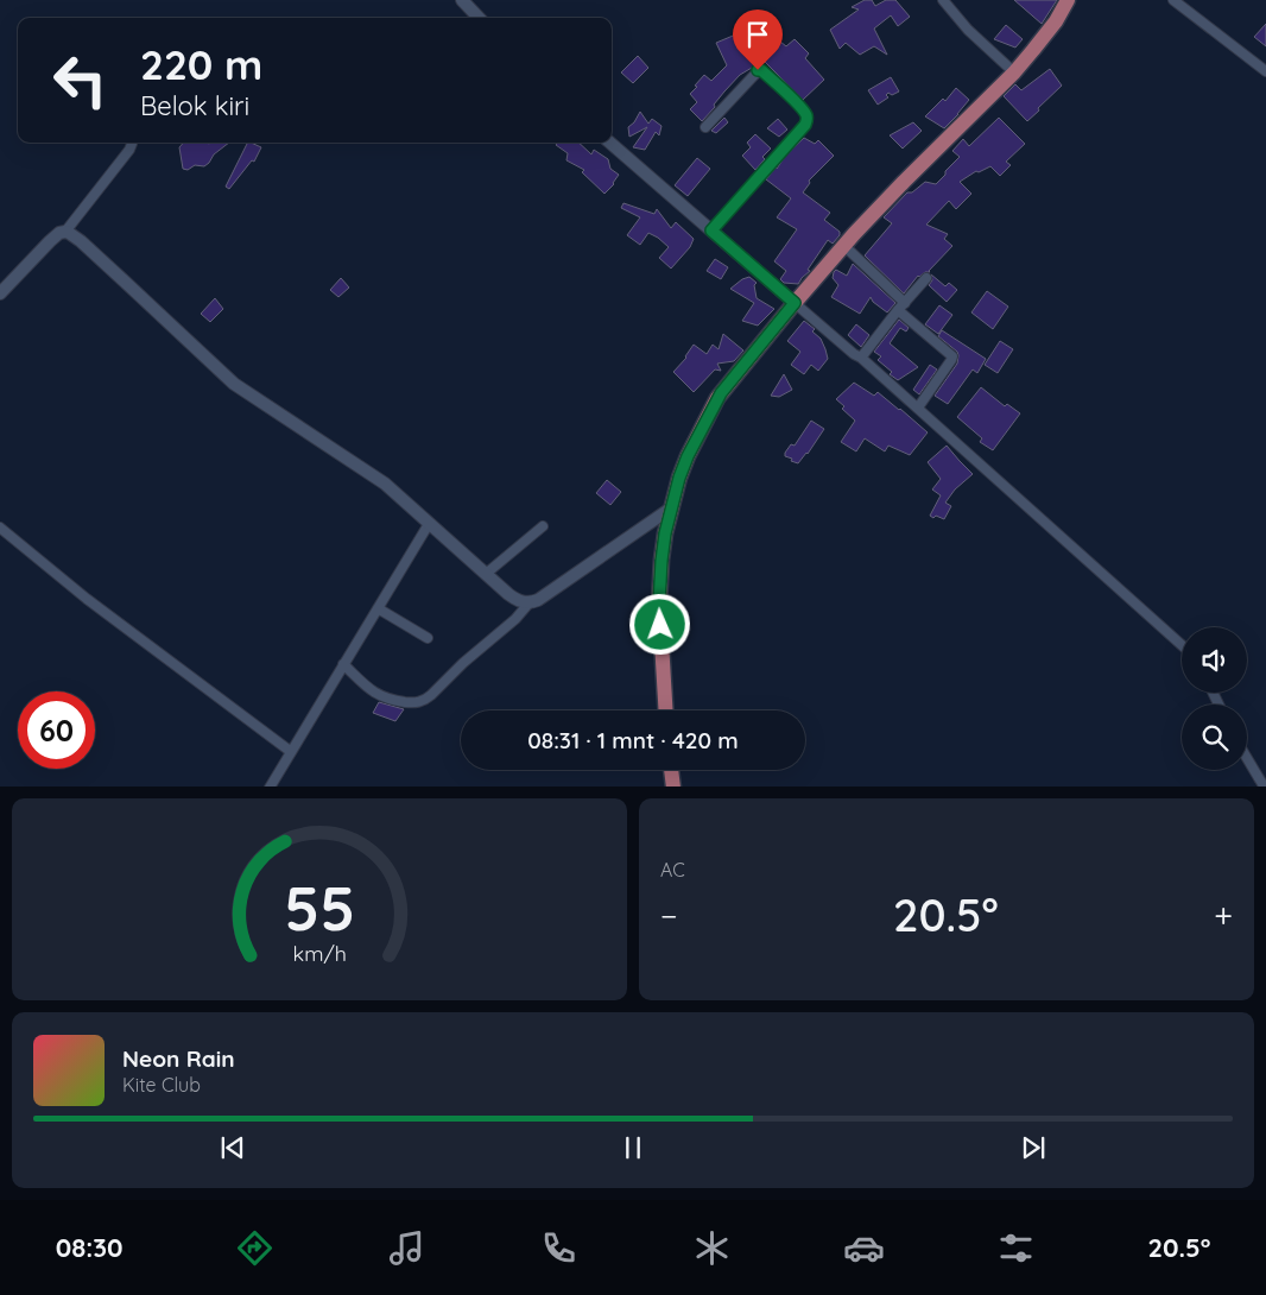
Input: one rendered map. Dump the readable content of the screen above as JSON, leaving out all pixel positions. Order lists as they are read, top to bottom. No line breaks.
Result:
{"page":{"turn":["220 m","Belok kiri"],"limit":"60","trip":"08:31 · 1 mnt · 420 m","tile":"AC","heat":["−","20.5°","+"],"song":["Neon Rain","Kite Club"],"tabs":["08:30","20.5°"],"gauge":["55","km/h"]}}
